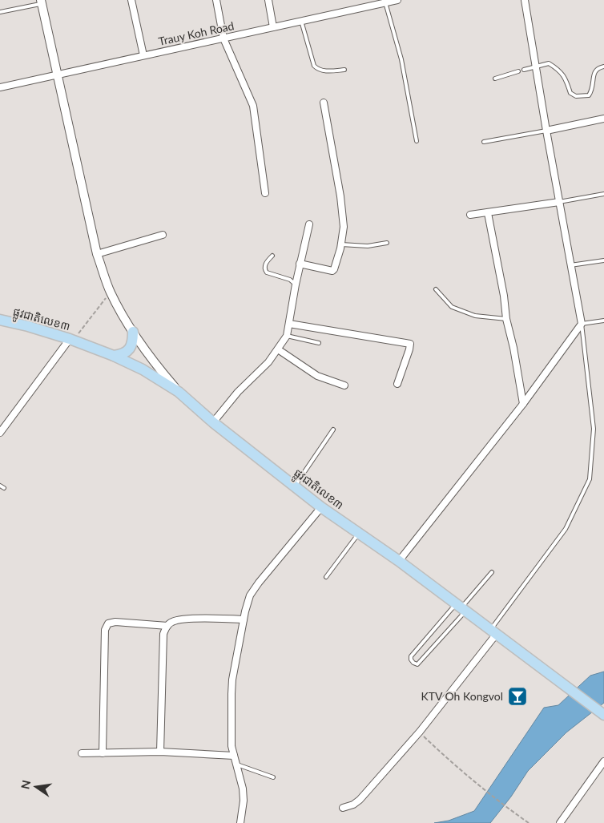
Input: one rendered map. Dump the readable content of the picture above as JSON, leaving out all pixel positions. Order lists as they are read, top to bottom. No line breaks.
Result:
{"streets":{"highway":["ផ្លូវជាតិលេខ៣"],"street":["Trauy Koh Road"]},"places":{"bar":["KTV Oh Kongvol"]},"north":"left"}
